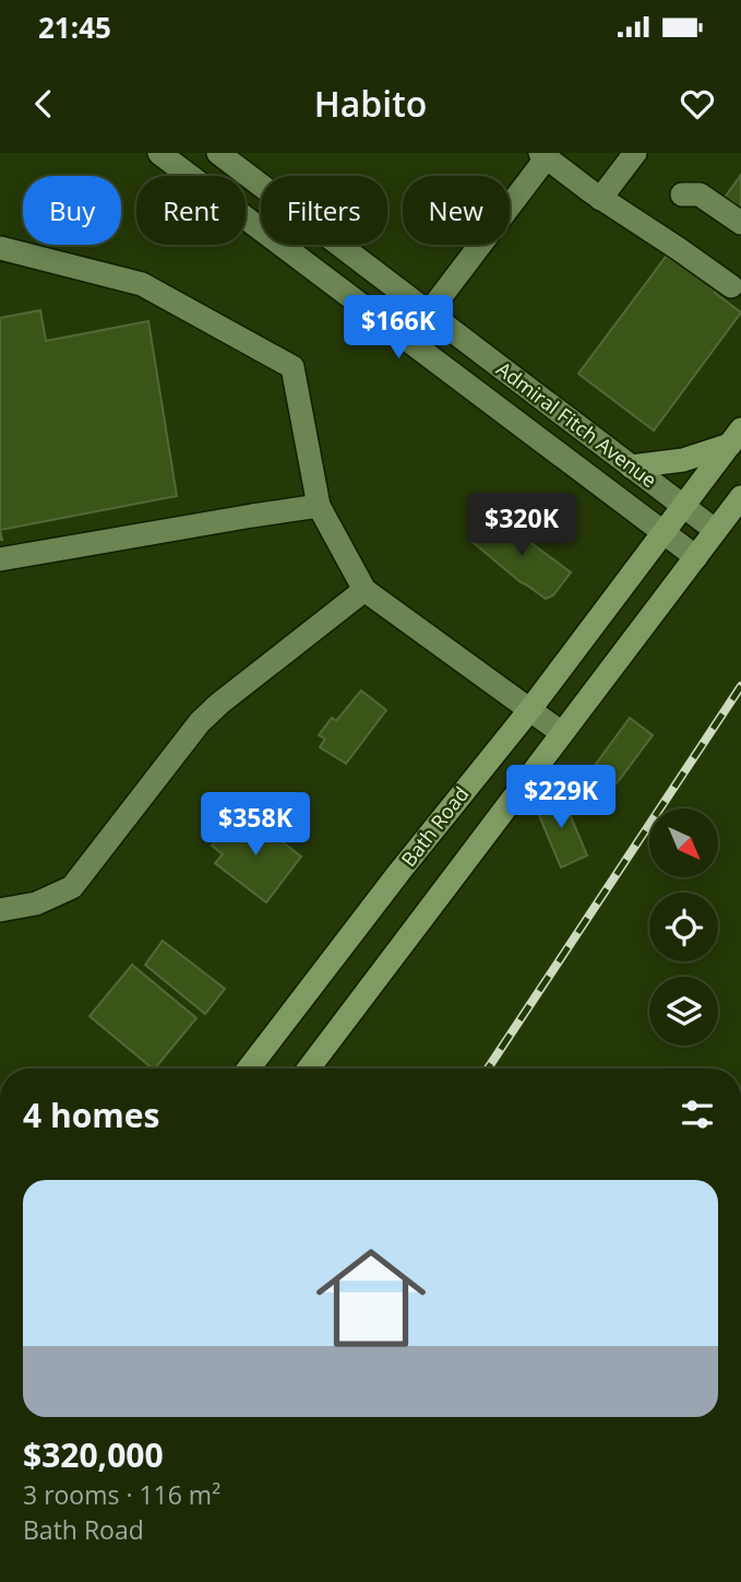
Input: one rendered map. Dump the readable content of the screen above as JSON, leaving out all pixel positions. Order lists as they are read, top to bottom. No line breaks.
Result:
{"streets":{"main road":["Bath Road"],"street":["Admiral Fitch Avenue"]},"crossings":[["Admiral Fitch Avenue","Bath Road"]],"north":"bottom right","page":{"status":"21:45","header":"Habito","chip":["Buy","Rent","Filters","New"],"price":["$166K","$320K","$229K","$358K"],"heading":"4 homes","list":[{"name":"$320,000","note":"3 rooms · 116 m² · Bath Road"}]}}
